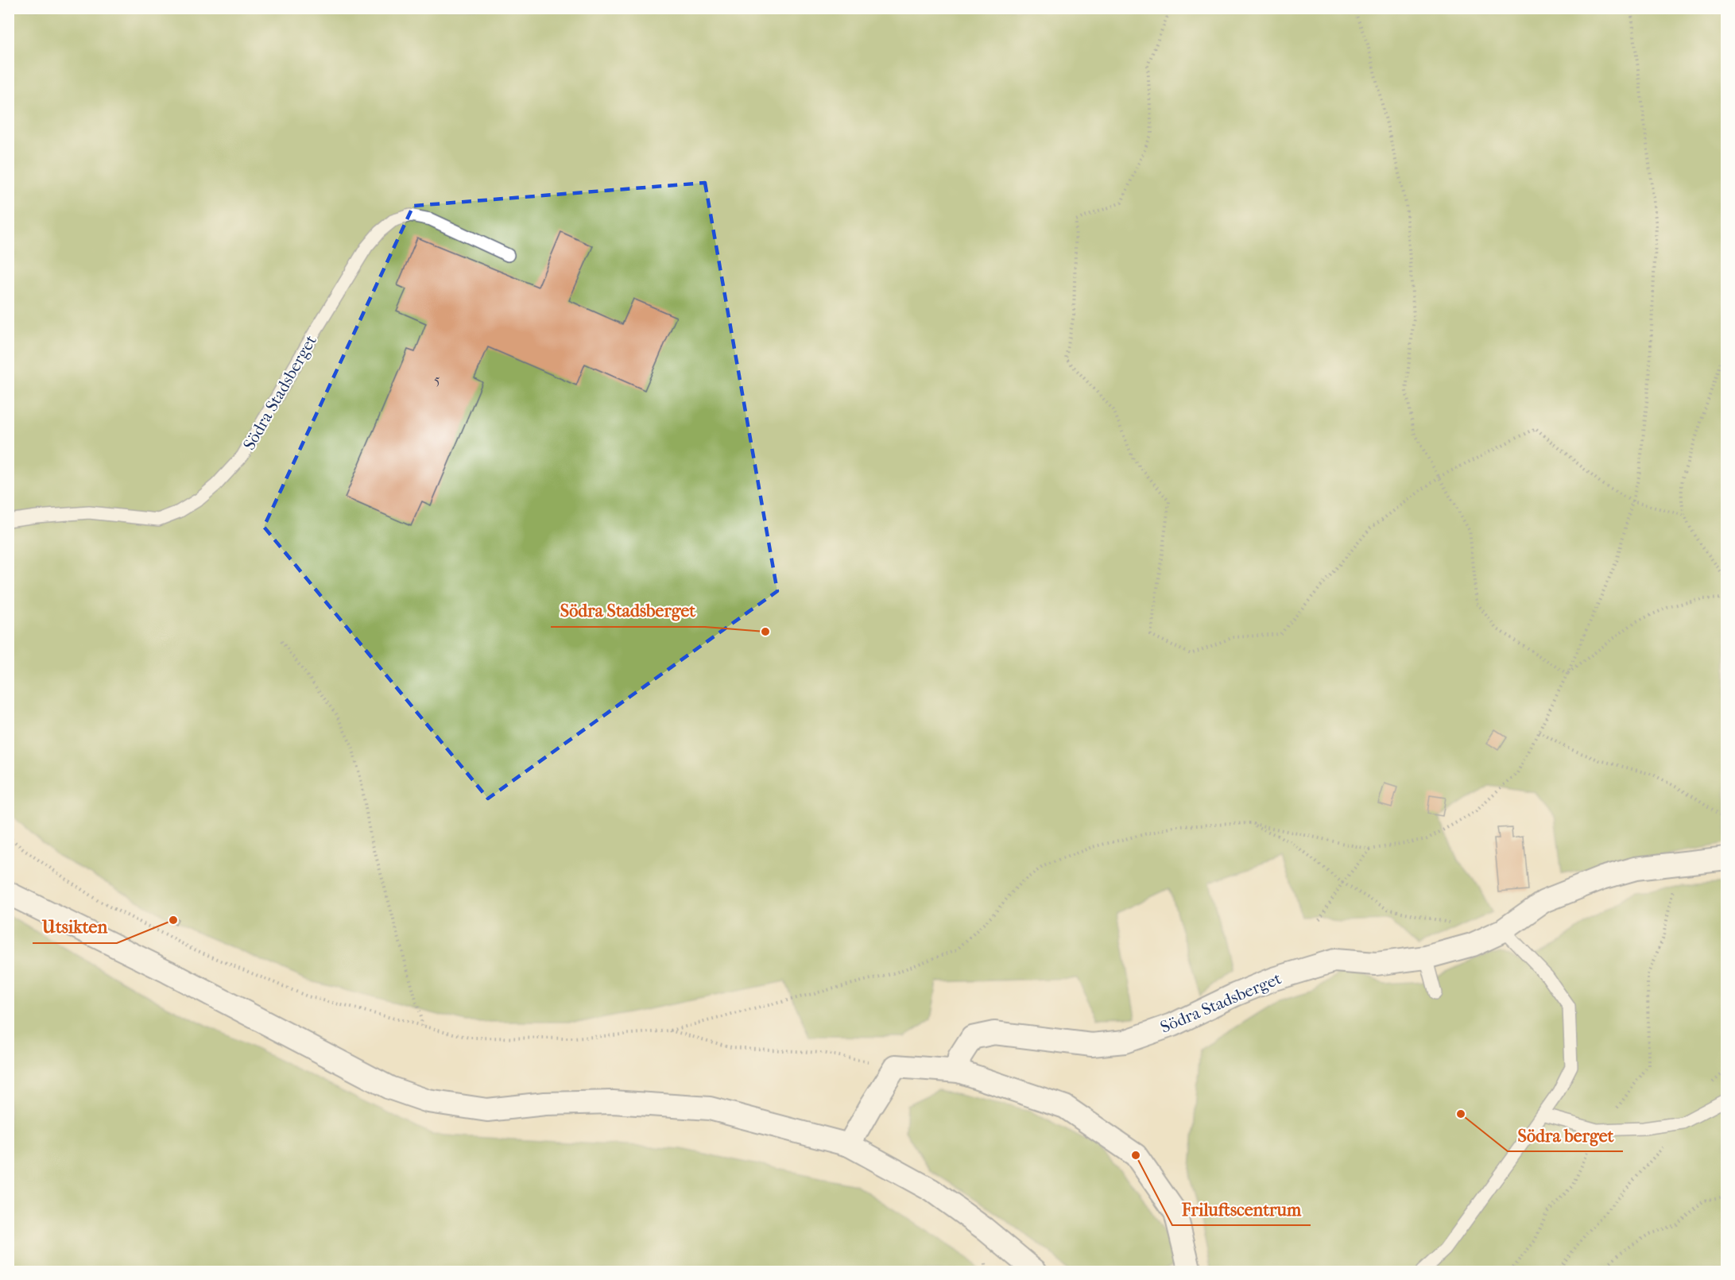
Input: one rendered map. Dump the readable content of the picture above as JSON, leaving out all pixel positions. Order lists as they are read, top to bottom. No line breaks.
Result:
{"streets":{"street":["Södra Stadsberget"]},"places":["Södra Stadsberget","Utsikten","Södra berget","Friluftscentrum"],"house_numbers":["5"]}
